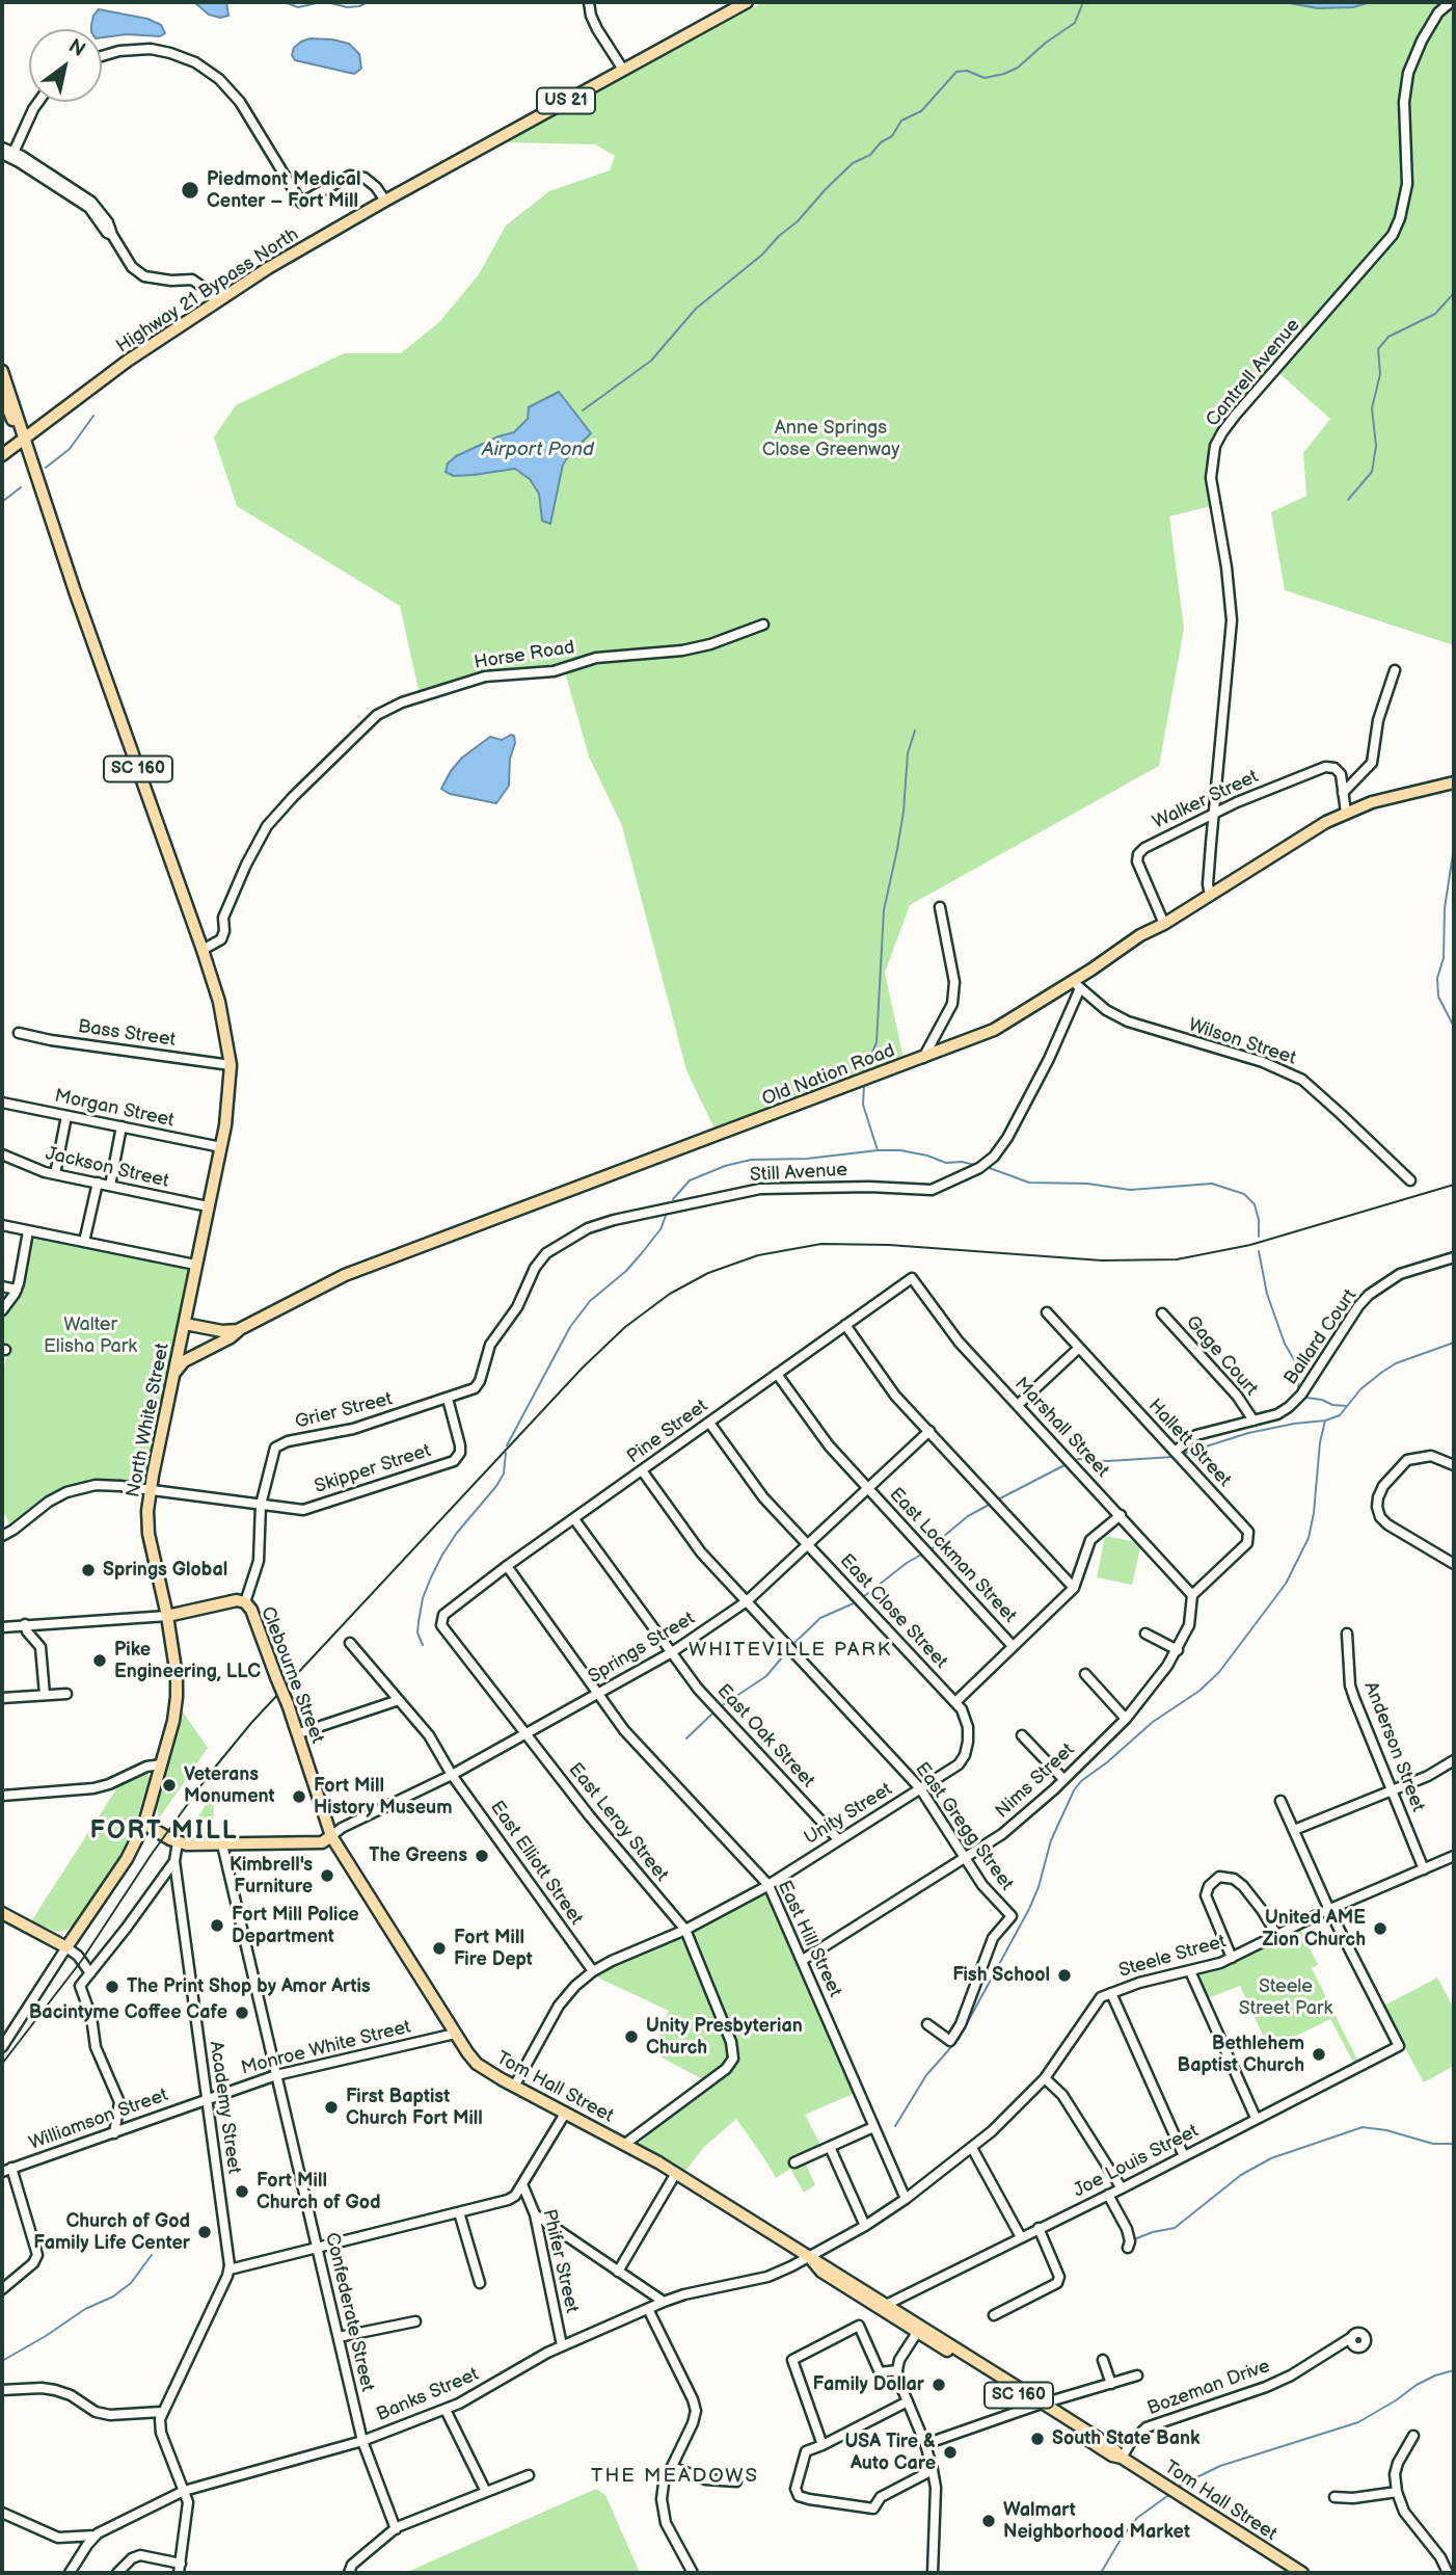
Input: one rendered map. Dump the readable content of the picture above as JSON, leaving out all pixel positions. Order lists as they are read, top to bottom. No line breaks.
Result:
{"streets":{"main road":["US 21","Highway 21 Bypass North","SC 160","Old Nation Road","North White Street","Clebourne Street","Tom Hall Street"],"street":["Cantrell Avenue","Horse Road","Walker Street","Bass Street","Wilson Street","Morgan Street","Jackson Street","Still Avenue","Ballard Court","Gage Court","Grier Street","Marshall Street","Pine Street","Hallett Street","Skipper Street","East Lockman Street","East Close Street","Springs Street","East Oak Street","Anderson Street","Nims Street","Unity Street","East Leroy Street","East Gregg Street","East Elliott Street","East Hill Street","Steele Street","Monroe White Street","Academy Street","Williamson Street","Joe Louis Street","Phifer Street","Confederate Street","Bozeman Drive","Banks Street"]},"crossings":[["Highway 21 Bypass North","SC 160"],["Cantrell Avenue","Walker Street"],["Cantrell Avenue","Old Nation Road"],["Horse Road","SC 160"],["SC 160","Bass Street"],["SC 160","North White Street"],["Walker Street","Old Nation Road"],["Bass Street","North White Street"],["Wilson Street","Still Avenue"],["Old Nation Road","North White Street"],["Morgan Street","North White Street"],["Jackson Street","North White Street"],["Still Avenue","Grier Street"],["Still Avenue","Skipper Street"],["Ballard Court","Gage Court"],["Ballard Court","Hallett Street"],["Grier Street","Skipper Street"],["Grier Street","Clebourne Street"],["North White Street","Skipper Street"],["North White Street","Clebourne Street"],["Marshall Street","Pine Street"],["Marshall Street","Hallett Street"],["Marshall Street","Nims Street"],["Pine Street","East Lockman Street"],["Pine Street","East Close Street"],["Pine Street","East Oak Street"],["Pine Street","East Leroy Street"],["Pine Street","East Gregg Street"],["Pine Street","East Hill Street"],["Hallett Street","Nims Street"],["East Lockman Street","Springs Street"],["East Close Street","Springs Street"],["East Close Street","Unity Street"],["Springs Street","Clebourne Street"],["Springs Street","East Oak Street"],["Springs Street","East Leroy Street"],["Springs Street","East Gregg Street"],["Springs Street","East Elliott Street"],["Springs Street","East Hill Street"],["Springs Street","Tom Hall Street"],["Clebourne Street","Tom Hall Street"],["East Oak Street","Unity Street"],["Anderson Street","Steele Street"],["Nims Street","East Gregg Street"],["Nims Street","East Hill Street"],["Unity Street","East Leroy Street"],["Unity Street","East Gregg Street"],["Unity Street","East Elliott Street"],["Unity Street","East Hill Street"],["Unity Street","Tom Hall Street"],["East Leroy Street","Tom Hall Street"],["East Hill Street","Steele Street"],["Steele Street","Tom Hall Street"],["Steele Street","Joe Louis Street"],["Steele Street","Banks Street"],["Monroe White Street","Tom Hall Street"],["Monroe White Street","Academy Street"],["Monroe White Street","Williamson Street"],["Monroe White Street","Confederate Street"],["Tom Hall Street","Joe Louis Street"],["Tom Hall Street","Bozeman Drive"],["Tom Hall Street","Banks Street"],["Academy Street","Williamson Street"],["Phifer Street","Banks Street"],["Confederate Street","Banks Street"]],"districts":["WHITEVILLE PARK","FORT MILL","THE MEADOWS"],"water":["Airport Pond"],"parks":["Anne Springs Close Greenway","Walter Elisha Park","Steele Street Park"],"places":["Piedmont Medical Center – Fort Mill","Springs Global","Pike Engineering, LLC","Veterans Monument","Fort Mill History Museum","The Greens","Kimbrell's Furniture","Fort Mill Police Department","United AME Zion Church","Fort Mill Fire Dept","Fish School","The Print Shop by Amor Artis","Bacintyme Coffee Cafe","Unity Presbyterian Church","Bethlehem Baptist Church","First Baptist Church Fort Mill","Fort Mill Church of God","Church of God Family Life Center","Family Dollar","South State Bank","USA Tire & Auto Care","Walmart Neighborhood Market"],"north":"top right"}
